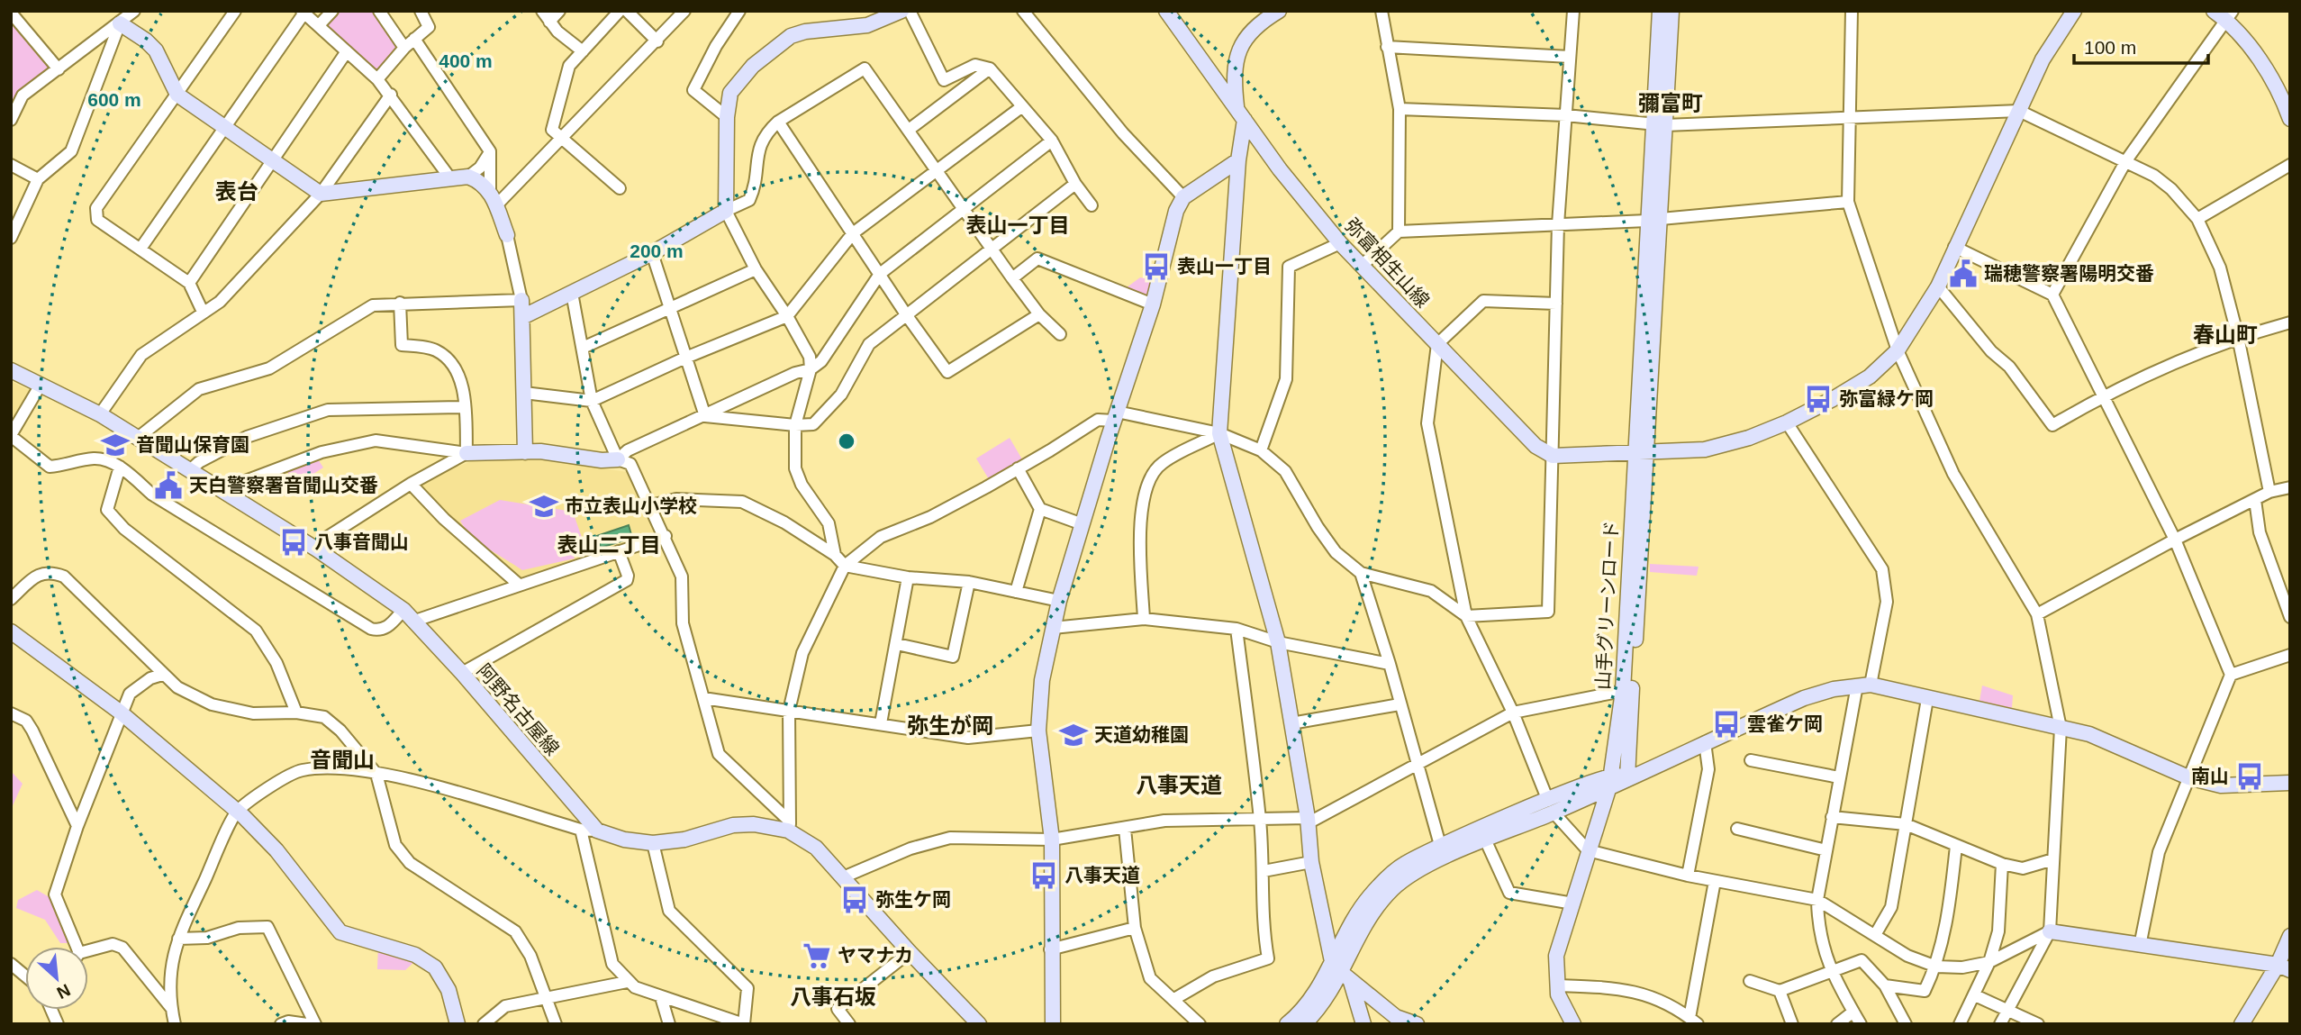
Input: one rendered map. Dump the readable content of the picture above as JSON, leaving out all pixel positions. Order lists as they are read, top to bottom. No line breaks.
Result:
{"streets":{"street":["弥富相生山線","山手グリーンロード","阿野名古屋線"]},"districts":["彌富町","表台","表山一丁目","春山町","表山二丁目","弥生が岡","音聞山","八事天道","八事石坂"],"places":{"bus stop":["表山一丁目","弥富緑ケ岡","八事音聞山","雲雀ケ岡","南山","八事天道","弥生ケ岡"],"public building":["瑞穂警察署陽明交番","天白警察署音聞山交番"],"school or university":["音聞山保育園","市立表山小学校","天道幼稚園"],"supermarket":["ヤマナカ"]},"scale_bar":"100 m","north":"bottom right","rings":["400 m","600 m","200 m"]}
